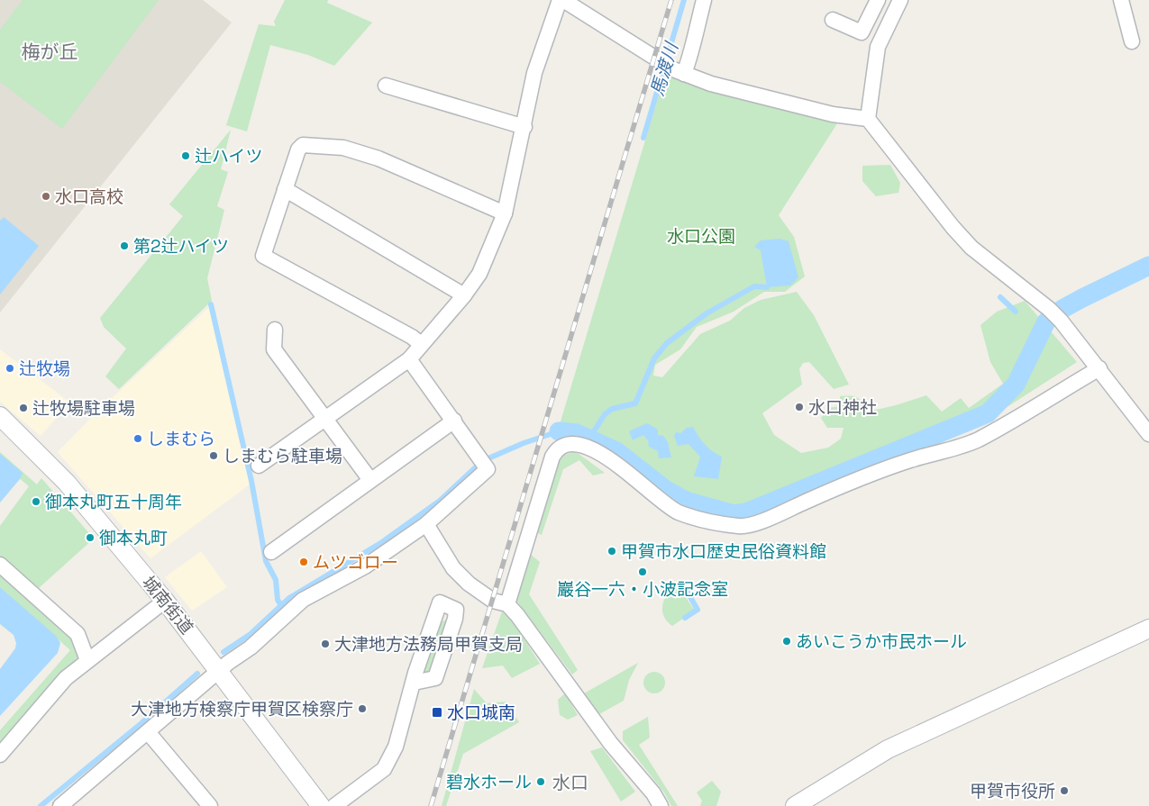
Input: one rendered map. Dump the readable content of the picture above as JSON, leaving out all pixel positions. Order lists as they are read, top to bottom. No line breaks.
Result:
{"streets":{"street":["城南街道"]},"districts":["梅が丘","水口"],"water":["馬渡川"],"parks":["水口公園"],"places":{"other":["辻ハイツ","水口高校","第2辻ハイツ","辻牧場","水口神社","辻牧場駐車場","しまむら","しまむら駐車場","御本丸町五十周年","御本丸町","甲賀市水口歴史民俗資料館","ムツゴロー","巖谷一六・小波記念室","あいこうか市民ホール","大津地方法務局甲賀支局","大津地方検察庁甲賀区検察庁","碧水ホール","甲賀市役所"],"transit":["水口城南"]}}
